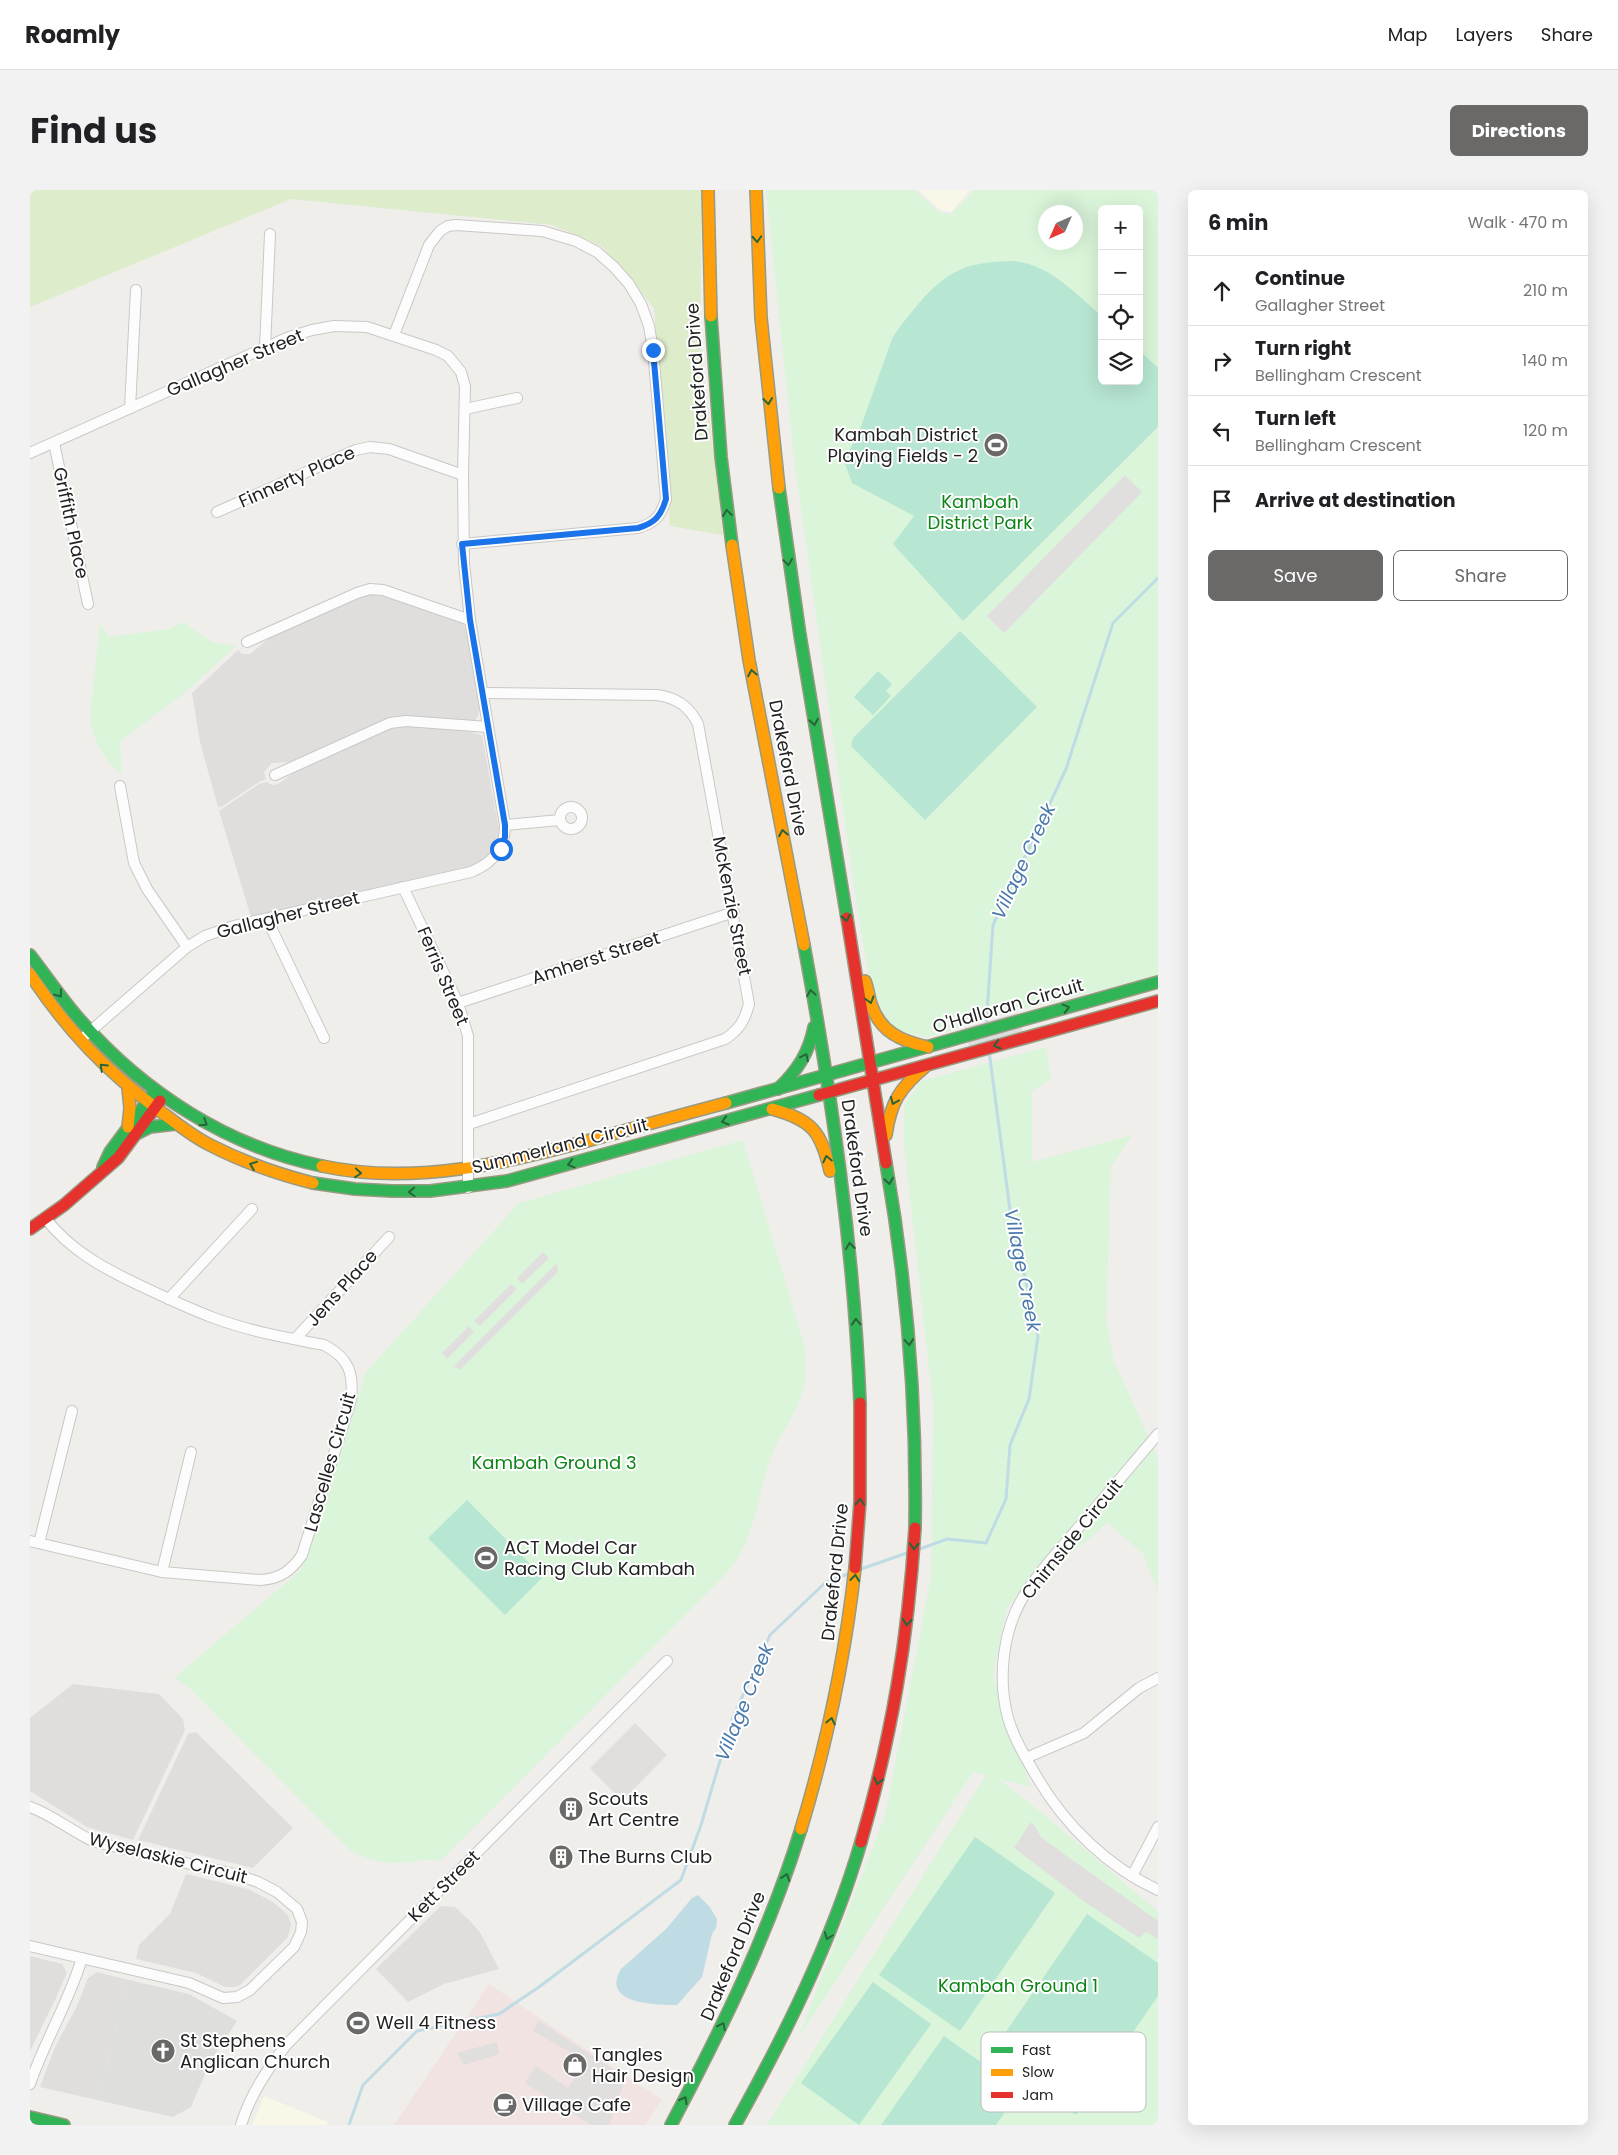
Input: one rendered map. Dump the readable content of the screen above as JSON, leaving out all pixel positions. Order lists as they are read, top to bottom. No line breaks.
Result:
{"streets":{"main road":["Drakeford Drive","O'Halloran Circuit","Summerland Circuit"],"street":["Gallagher Street","Finnerty Place","Griffith Place","McKenzie Street","Amherst Street","Ferris Street","Jens Place","Lascelles Circuit","Chirnside Circuit","Wyselaskie Circuit","Kett Street"]},"crossings":[["Gallagher Street","Finnerty Place"],["Gallagher Street","Griffith Place"],["Gallagher Street","McKenzie Street"],["Gallagher Street","Ferris Street"],["Gallagher Street","Summerland Circuit"],["Drakeford Drive","O'Halloran Circuit"],["Drakeford Drive","Summerland Circuit"],["McKenzie Street","Amherst Street"],["McKenzie Street","Ferris Street"],["Amherst Street","Ferris Street"],["Ferris Street","Summerland Circuit"],["O'Halloran Circuit","Summerland Circuit"],["Jens Place","Lascelles Circuit"]],"water":["Village Creek"],"parks":["Kambah District Park","Kambah Ground 3","Kambah Ground 1"],"places":{"sports":["Kambah District Playing Fields - 2","ACT Model Car Racing Club Kambah","Well 4 Fitness"],"building":["Scouts Art Centre","The Burns Club"],"church":["St Stephens Anglican Church"],"shop":["Tangles Hair Design"],"cafe":["Village Cafe"]},"legend":["Fast","Slow","Jam"],"north":"bottom left","page":{"header":"Roamly","nav":["Map","Layers","Share"],"title":"Find us","buttons":["Directions",["Save","Share"]],"heading":["6 min","Walk · 470 m"],"map_buttons":["+","−"],"list":[["Continue","Gallagher Street","210 m"],["Turn right","Bellingham Crescent","140 m"],["Turn left","Bellingham Crescent","120 m"],"Arrive at destination"]}}
